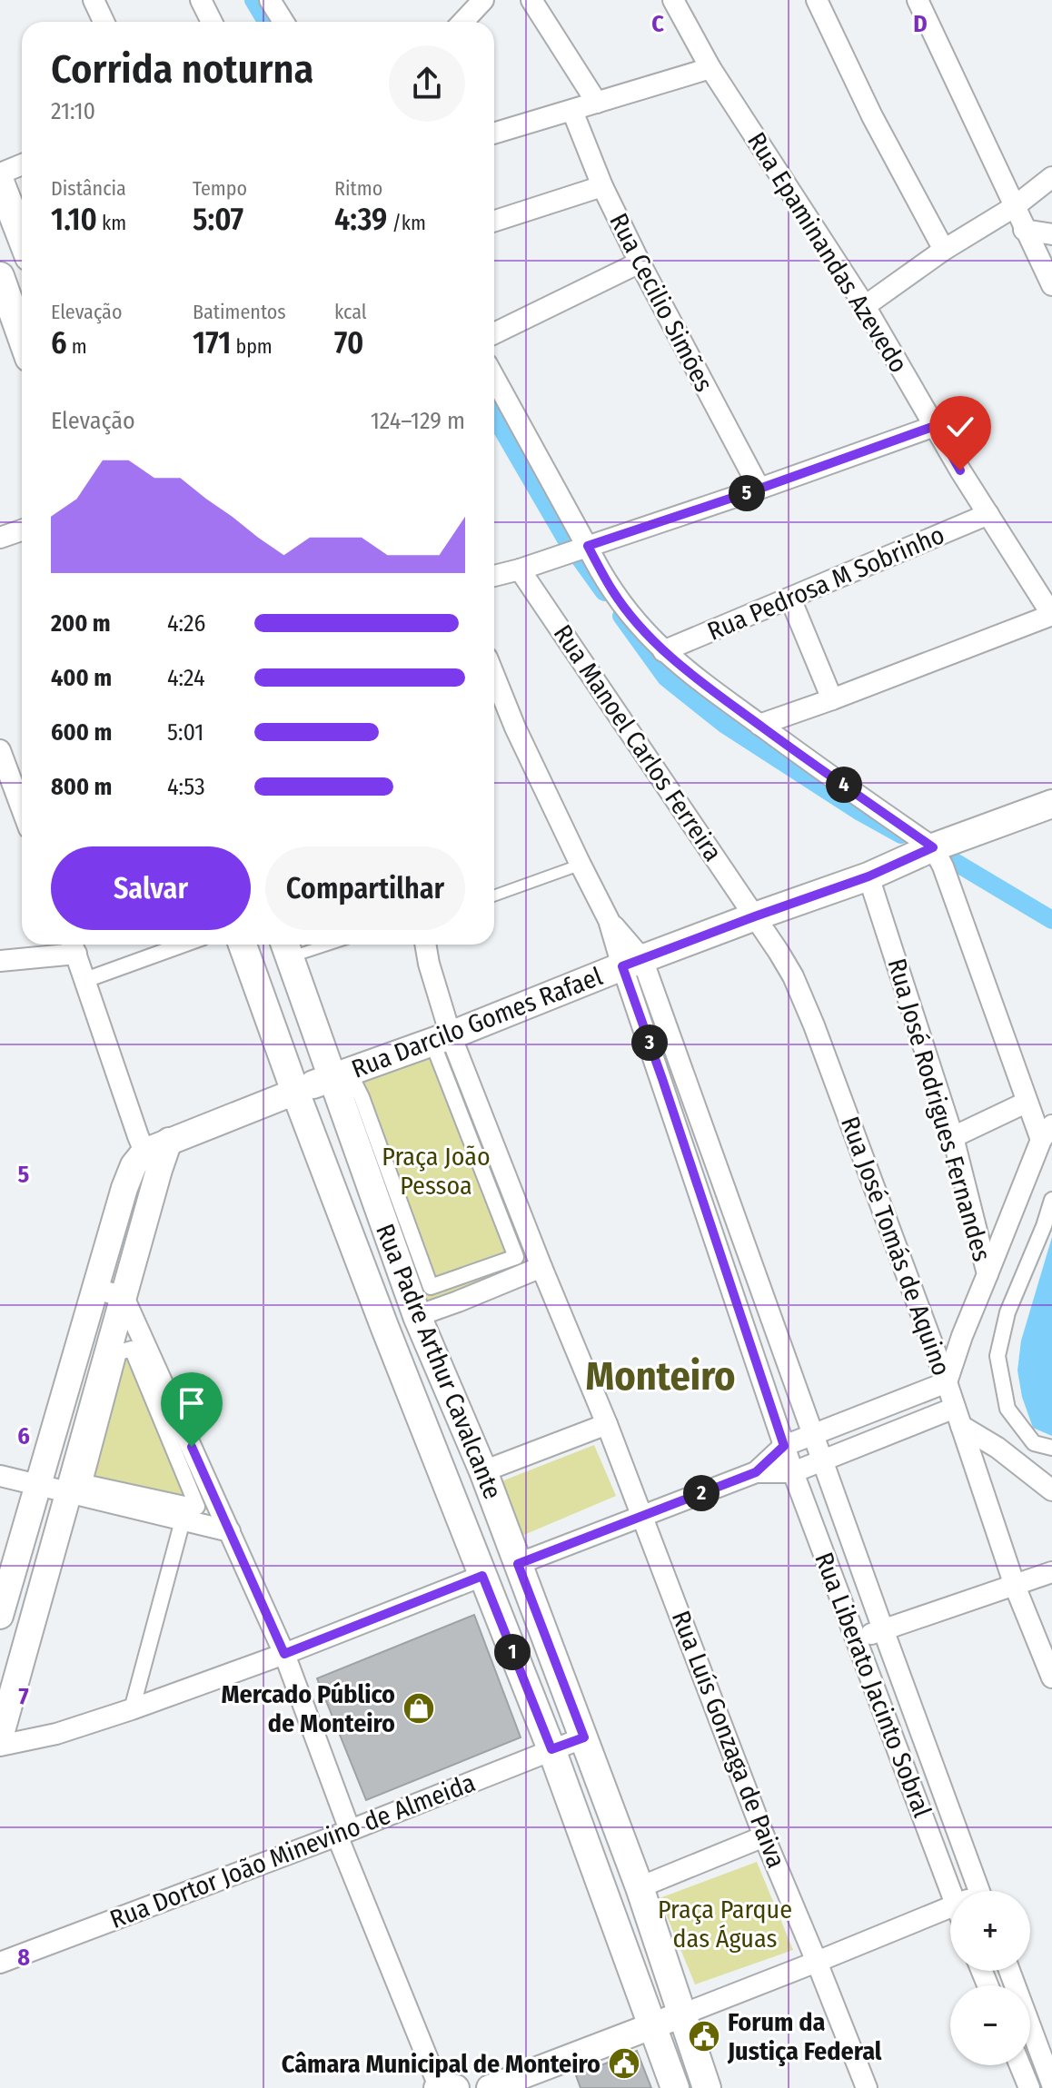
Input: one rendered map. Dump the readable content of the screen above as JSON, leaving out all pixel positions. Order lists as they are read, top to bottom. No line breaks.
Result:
{"streets":{"main road":["Rua Darcilo Gomes Rafael","Rua Padre Arthur Cavalcante"],"street":["Rua Epaminandas Azevedo","Rua Cecilio Simões","Rua Pedrosa M Sobrinho","Rua Manoel Carlos Ferreira","Rua José Rodrigues Fernandes","Rua José Tomás de Aquino","Rua Liberato Jacinto Sobral","Rua Luís Gonzaga de Paiva","Rua Dortor João Minevino de Almeida"]},"crossings":[["Rua Epaminandas Azevedo","Rua Pedrosa M Sobrinho"],["Rua Manoel Carlos Ferreira","Rua Darcilo Gomes Rafael"],["Rua Manoel Carlos Ferreira","Rua José Tomás de Aquino"],["Rua Darcilo Gomes Rafael","Rua José Rodrigues Fernandes"],["Rua Darcilo Gomes Rafael","Rua José Tomás de Aquino"],["Rua Darcilo Gomes Rafael","Rua Padre Arthur Cavalcante"],["Rua Darcilo Gomes Rafael","Rua Liberato Jacinto Sobral"],["Rua Darcilo Gomes Rafael","Rua Luís Gonzaga de Paiva"],["Rua José Rodrigues Fernandes","Rua José Tomás de Aquino"],["Rua Padre Arthur Cavalcante","Rua Dortor João Minevino de Almeida"]],"districts":["Monteiro"],"parks":["Praça João Pessoa","Praça Parque das Águas"],"places":{"shop":["Mercado Público de Monteiro"],"public building":["Forum da Justiça Federal","Câmara Municipal de Monteiro"]},"page":{"heading":["Corrida noturna","21:10"],"stats":[["Distância","1.10 km"],["Tempo","5:07"],["Ritmo","4:39 /km"],["Elevação","6 m"],["Batimentos","171 bpm"],["kcal","70"]],"chart":["Elevação","124–129 m"],"pins":["5","4","3","2","1"],"list":[{"name":"200 m","note":"4:26"},{"name":"400 m","note":"4:24"},{"name":"600 m","note":"5:01"},{"name":"800 m","note":"4:53"}],"buttons":["Salvar","Compartilhar"],"map_buttons":["+","−"]},"grid":{"columns":["C","D"],"rows":["5","6","7","8"]}}
